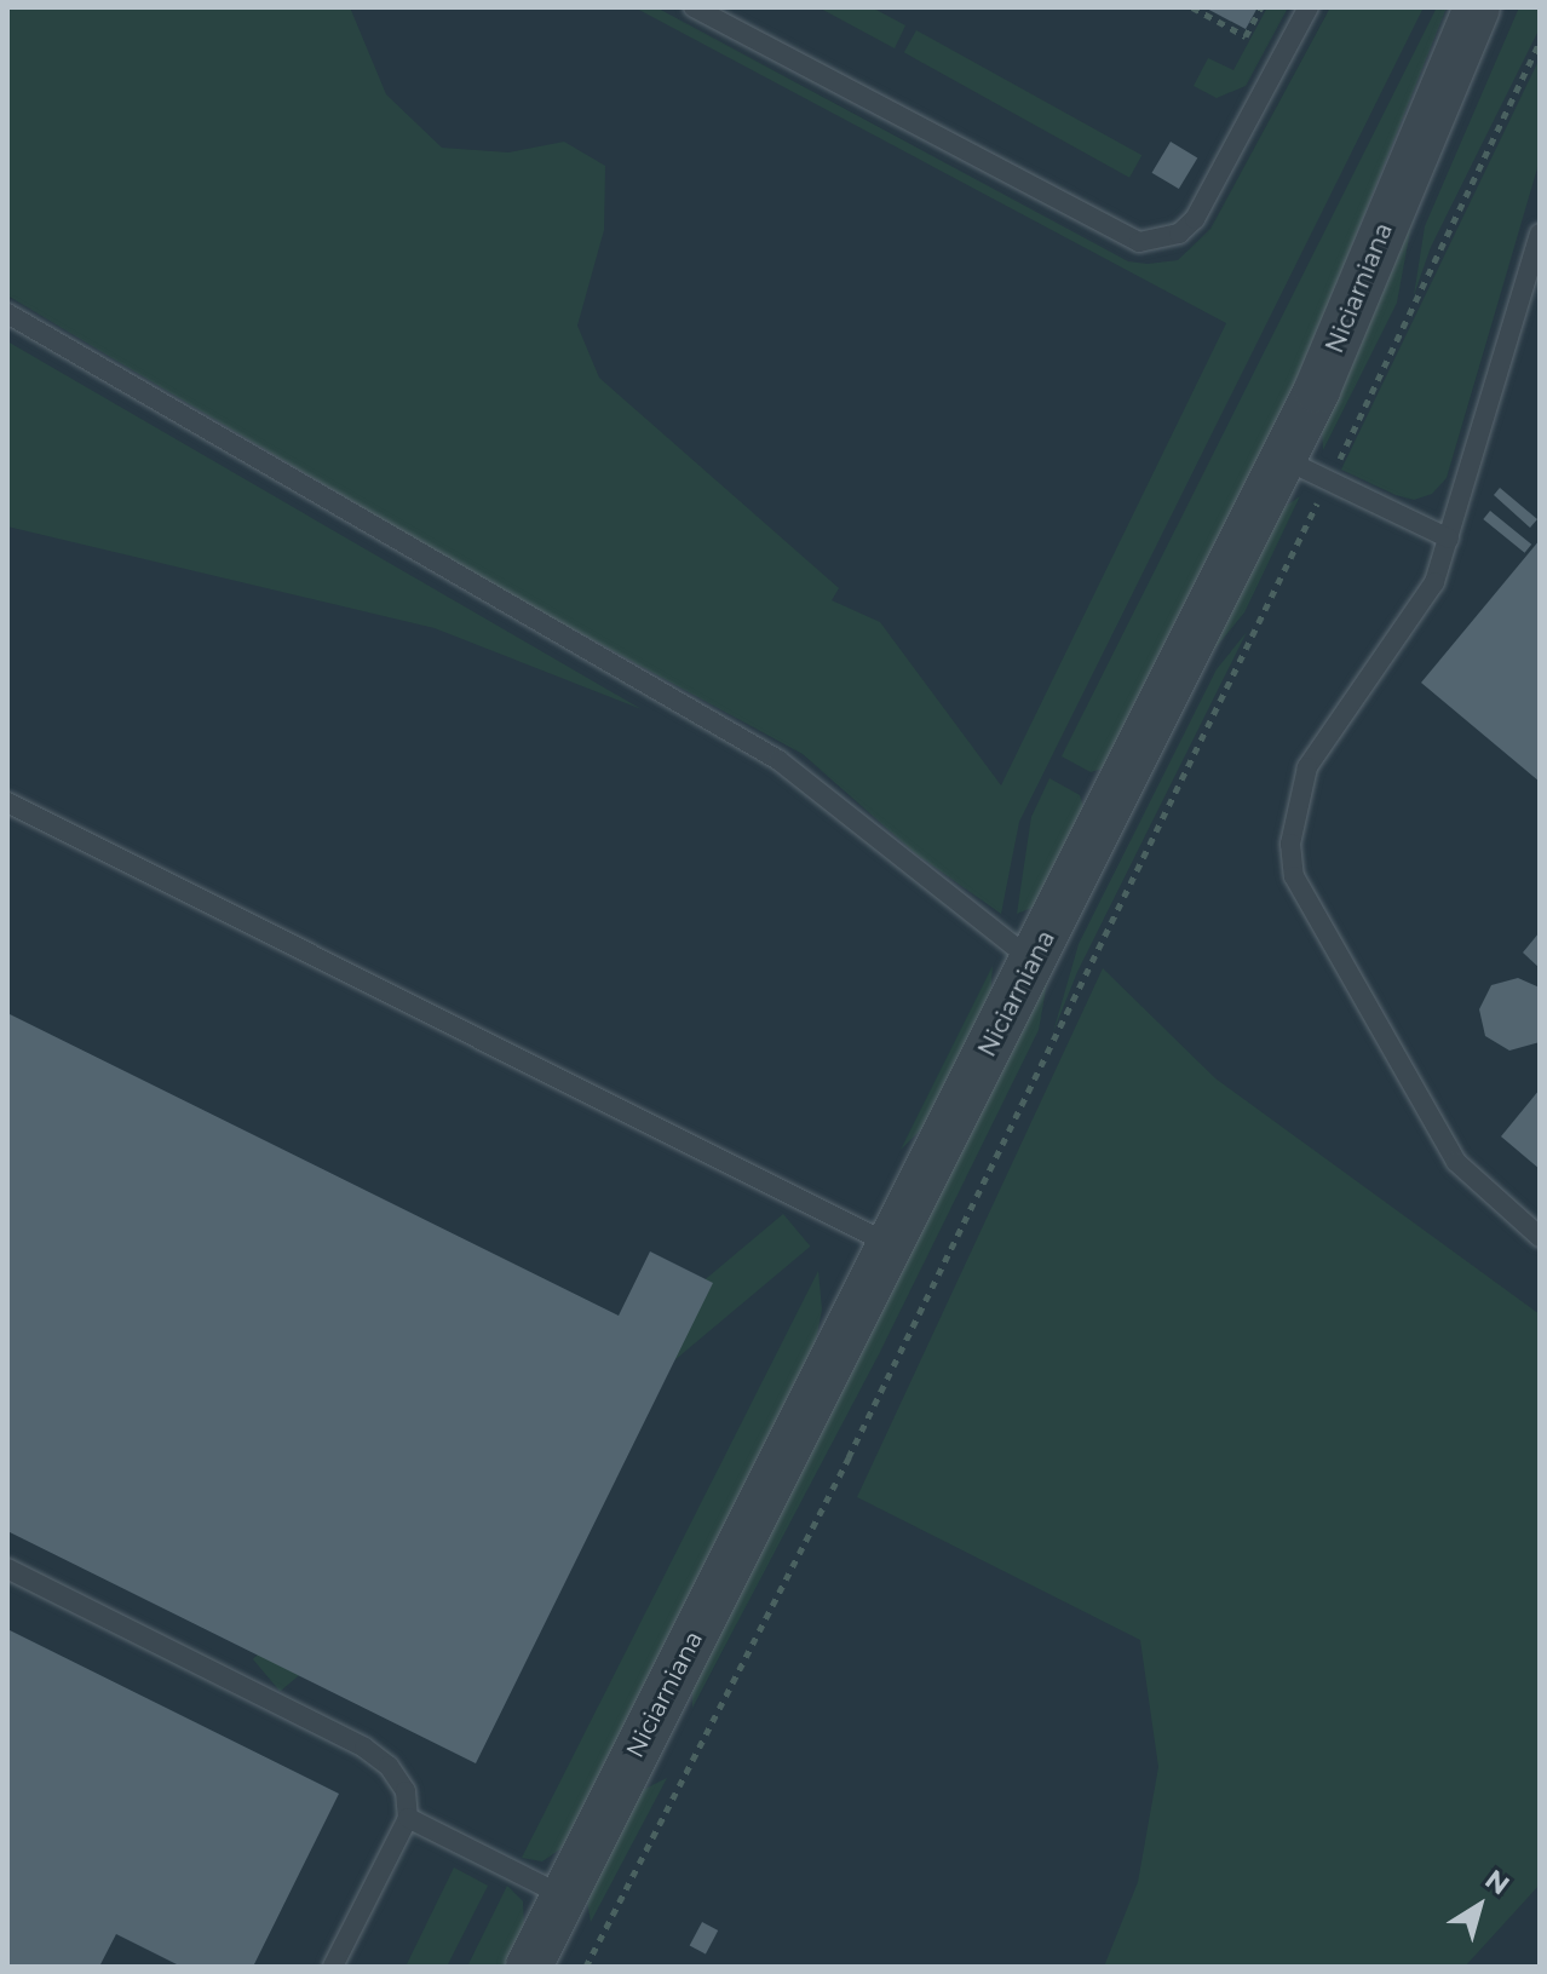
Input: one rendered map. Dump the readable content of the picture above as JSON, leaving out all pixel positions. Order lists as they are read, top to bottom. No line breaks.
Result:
{"streets":{"street":["Niciarniana"]},"north":"top right"}
